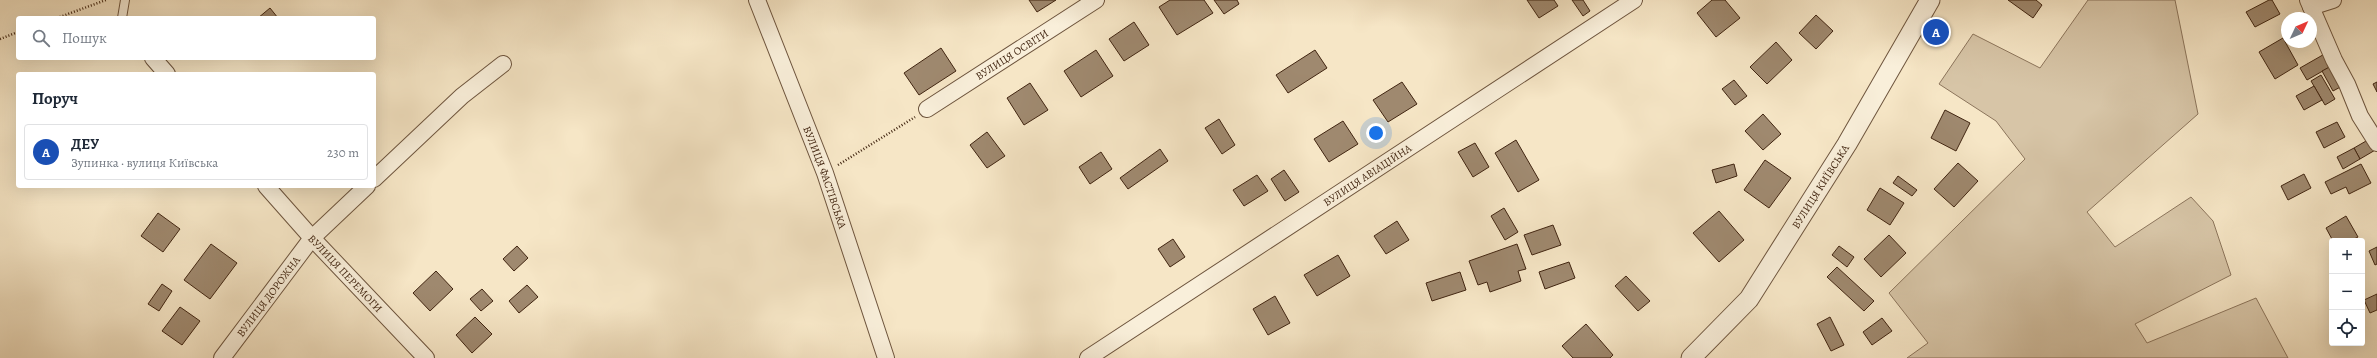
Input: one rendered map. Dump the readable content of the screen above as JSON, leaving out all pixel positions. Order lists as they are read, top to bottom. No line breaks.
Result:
{"streets":{"street":["ВУЛИЦЯ ОСВІТИ","ВУЛИЦЯ АВІАЦІЙНА","ВУЛИЦЯ ФАСТІВСЬКА","ВУЛИЦЯ КИЇВСЬКА","ВУЛИЦЯ ПЕРЕМОГИ","ВУЛИЦЯ ДОРОЖНА"]},"crossings":[["ВУЛИЦЯ ПЕРЕМОГИ","ВУЛИЦЯ ДОРОЖНА"]],"north":"top right","page":{"search":"Пошук","pins":"A","heading":"Поруч","list":[{"mark":"A","name":"ДЕУ","note":"Зупинка · вулиця Київська","value":"230 m"}],"map_buttons":["+","−"]}}
